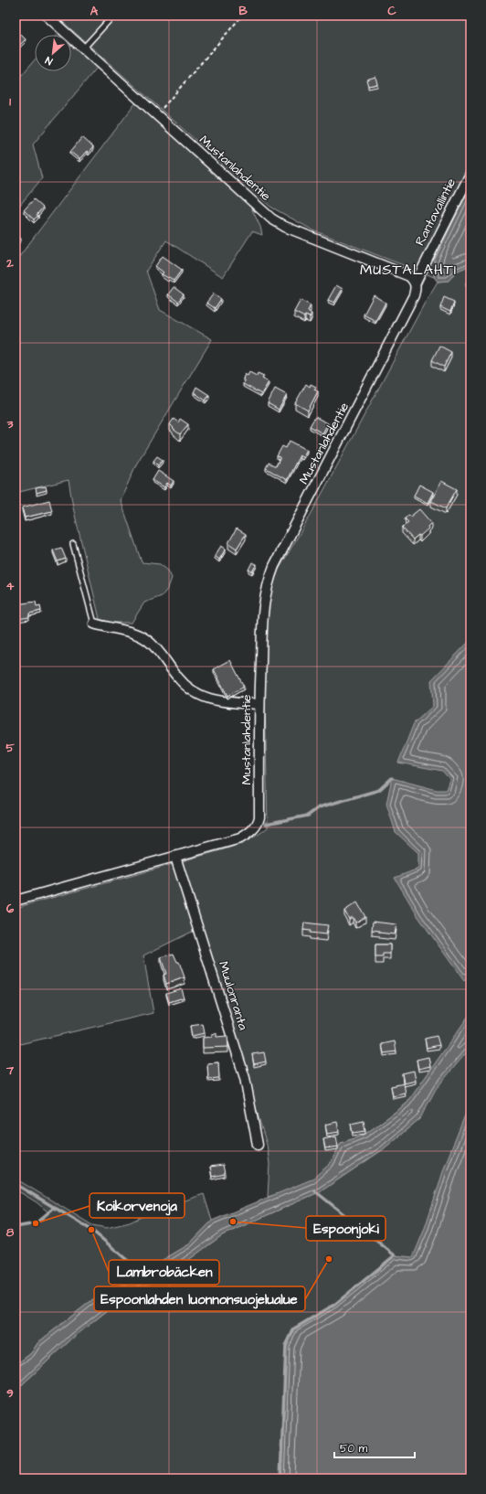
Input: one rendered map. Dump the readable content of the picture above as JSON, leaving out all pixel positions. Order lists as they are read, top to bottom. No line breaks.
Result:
{"streets":{"street":["Mustanlahdentie","Rantavallintie","Muulonranta"]},"crossings":[["Mustanlahdentie","Rantavallintie"],["Mustanlahdentie","Muulonranta"]],"districts":["MUSTALAHTI"],"places":["Espoonjoki","Koikorvenoja","Lambrobäcken","Espoonlahden luonnonsuojelualue"],"scale_bar":"50 m","north":"bottom left","grid":{"columns":["A","B","C"],"rows":["1","2","3","4","5","6","7","8","9"]}}
